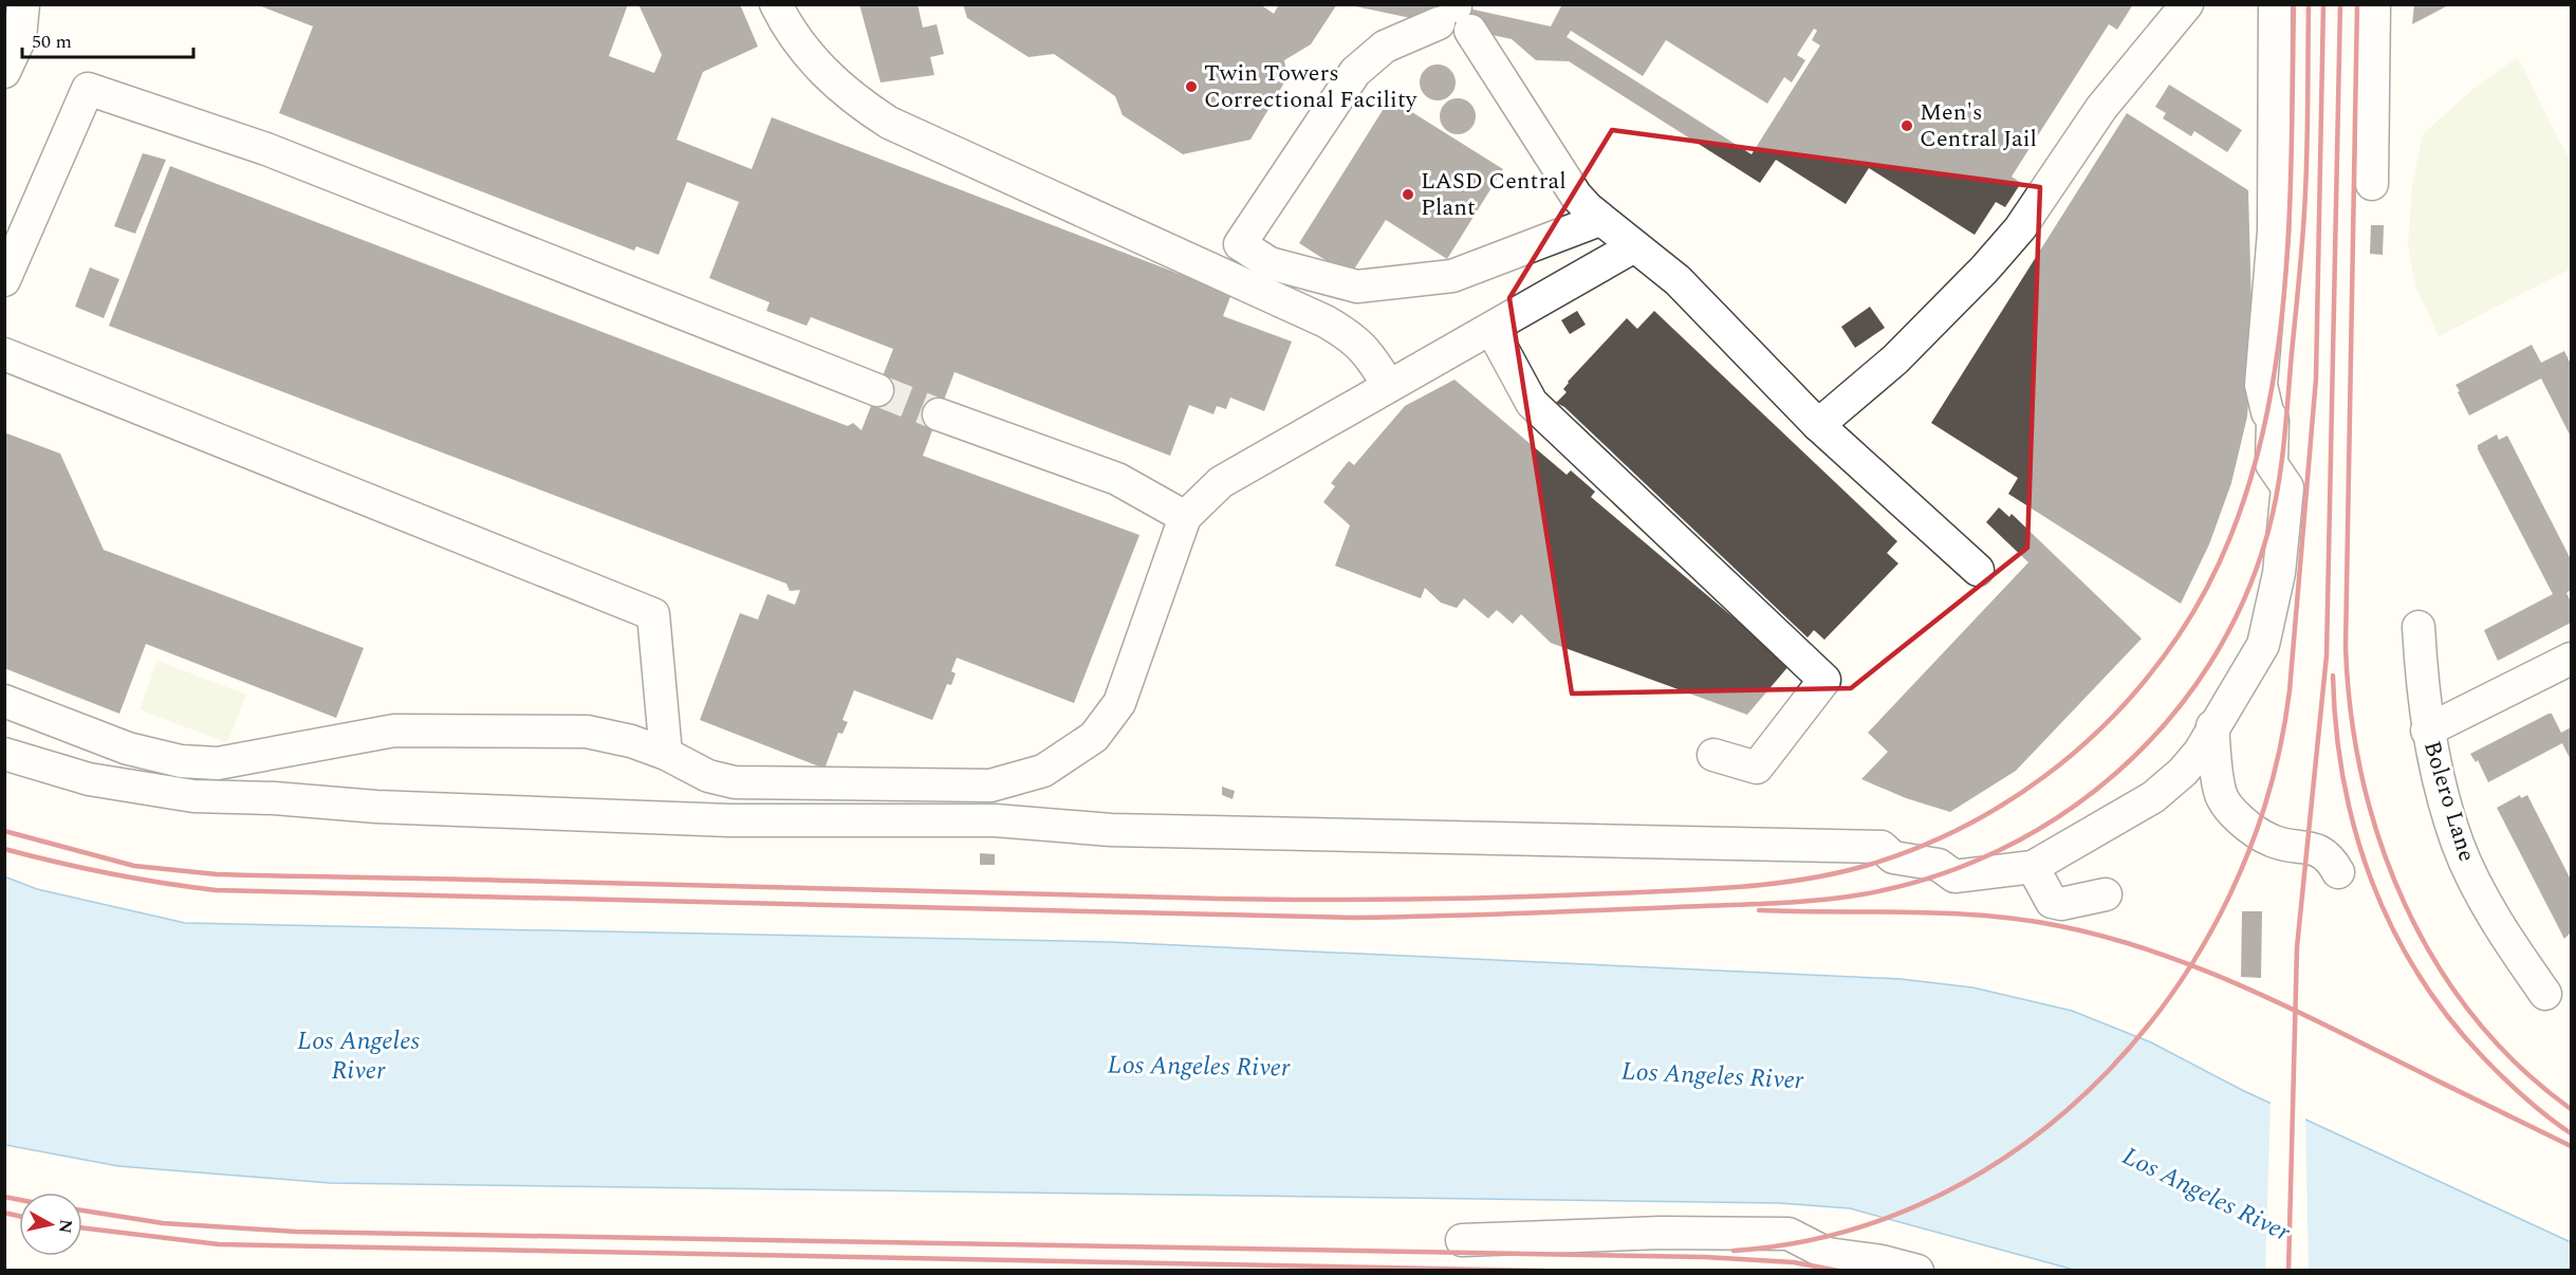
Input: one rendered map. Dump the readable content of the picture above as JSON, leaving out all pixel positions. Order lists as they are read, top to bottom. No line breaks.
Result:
{"streets":{"street":["Bolero Lane"]},"water":["Los Angeles River"],"places":["Twin Towers Correctional Facility","Men's Central Jail","LASD Central Plant"],"scale_bar":"50 m","north":"right"}
